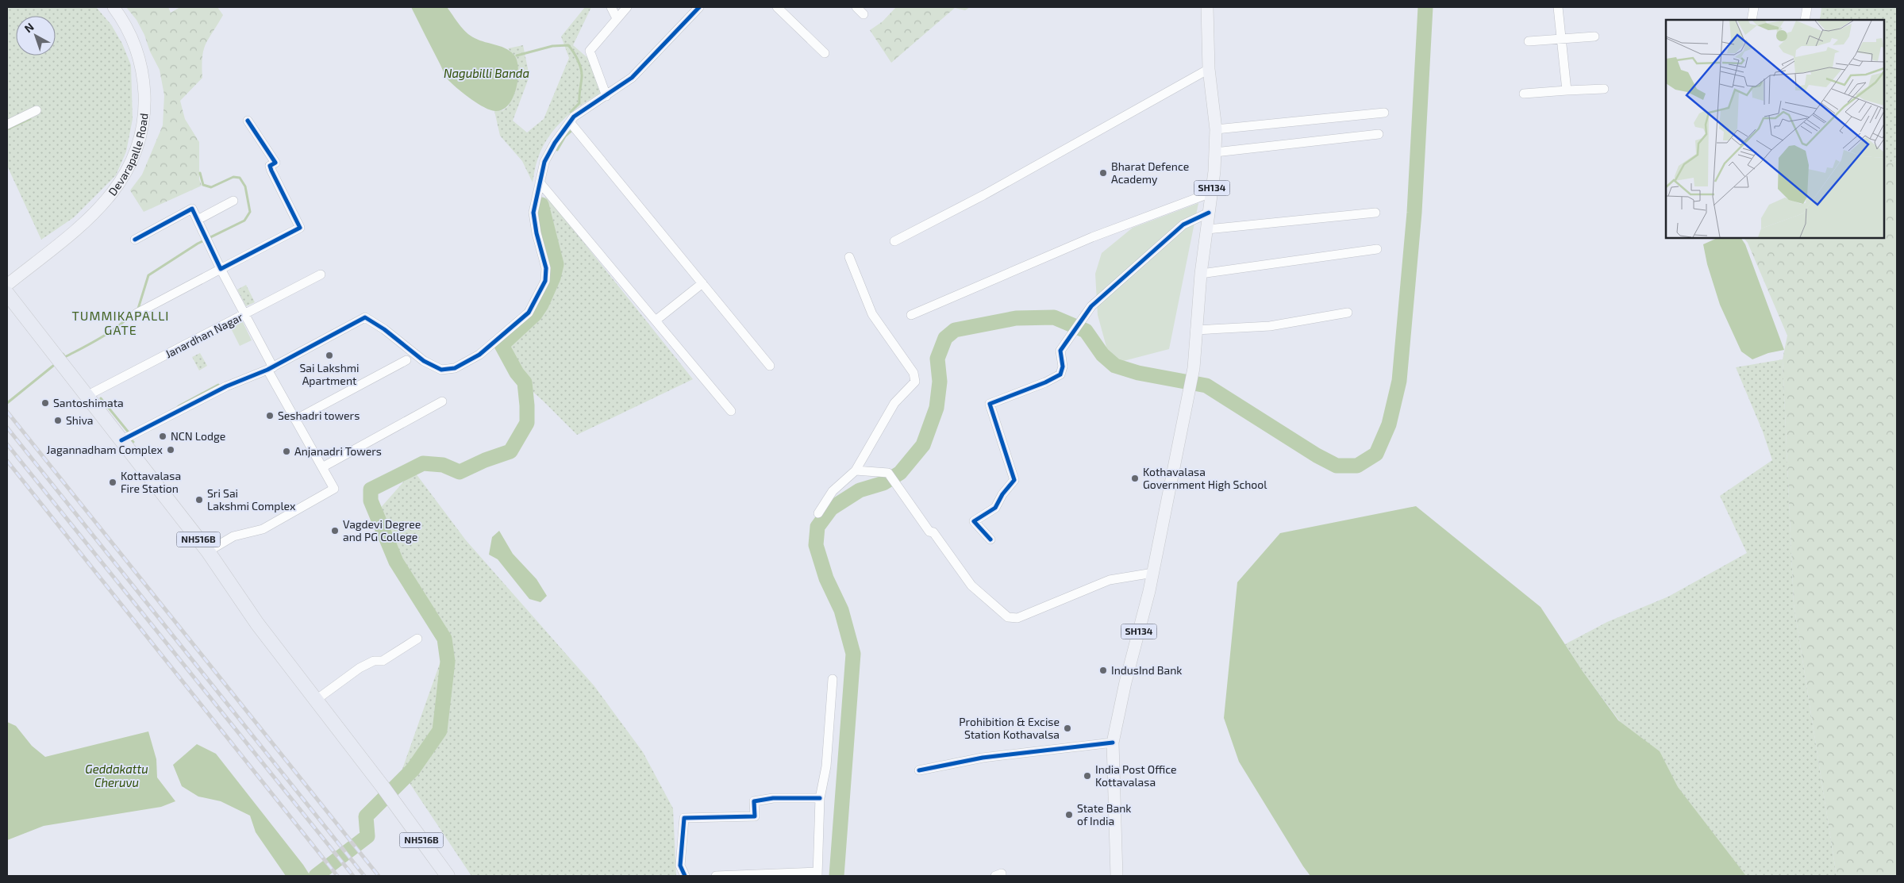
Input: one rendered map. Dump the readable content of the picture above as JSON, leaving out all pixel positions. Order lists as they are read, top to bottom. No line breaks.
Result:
{"streets":{"highway":["NH516B"],"main road":["Devarapalle Road","SH134"],"street":["Janardhan Nagar"]},"crossings":[["Janardhan Nagar","NH516B"]],"districts":["TUMMIKAPALLI GATE"],"water":["Nagubilli Banda","Geddakattu Cheruvu"],"places":["Bharat Defence Academy","Sai Lakshmi Apartment","Santoshimata","Seshadri towers","Shiva","NCN Lodge","Jagannadham Complex","Anjanadri Towers","Kothavalasa Government High School","Kottavalasa Fire Station","Sri Sai Lakshmi Complex","Vagdevi Degree and PG College","IndusInd Bank","Prohibition & Excise Station Kothavalsa","India Post Office Kottavalasa","State Bank of India"],"north":"top left"}
